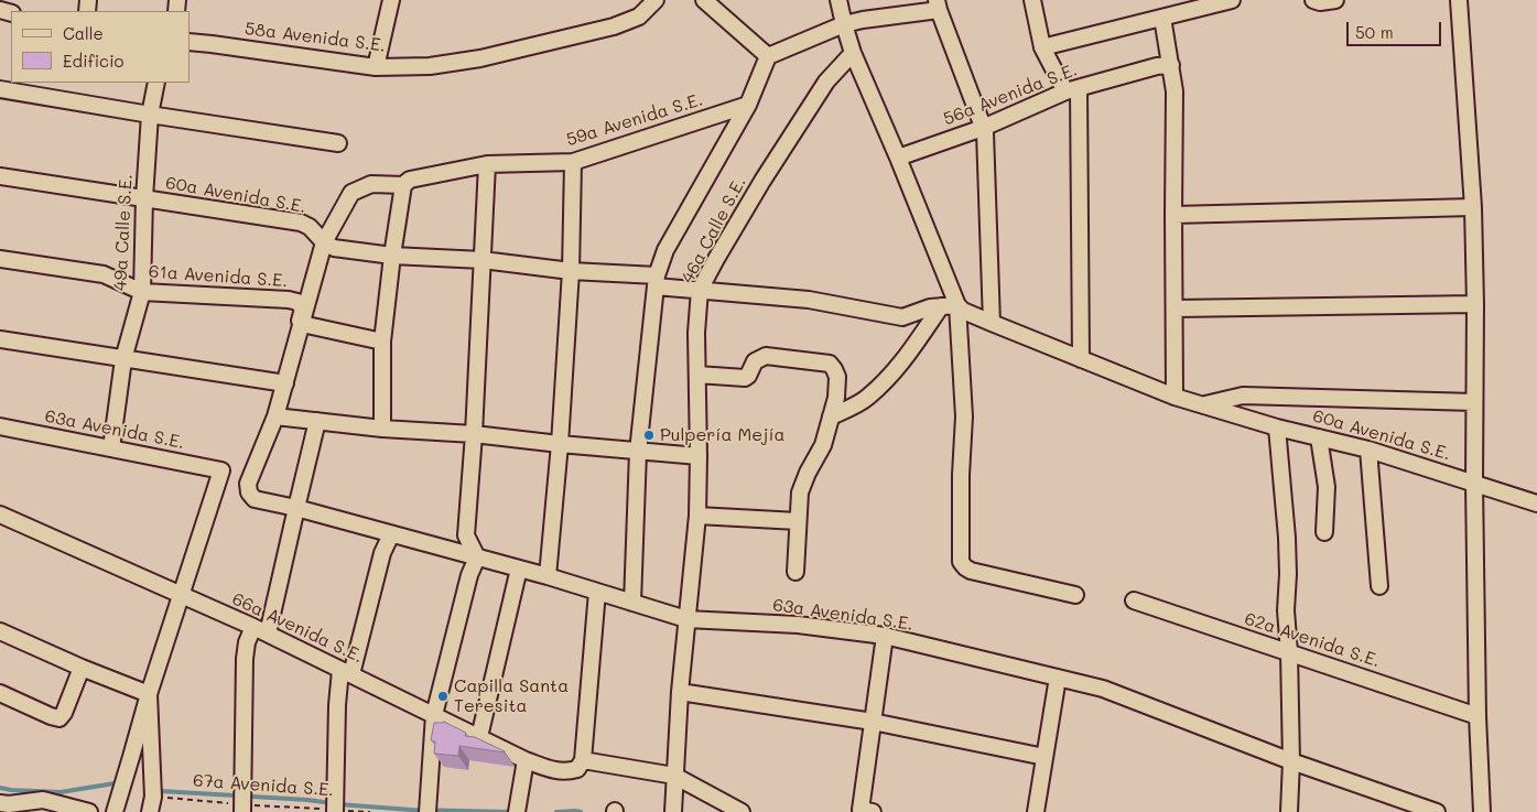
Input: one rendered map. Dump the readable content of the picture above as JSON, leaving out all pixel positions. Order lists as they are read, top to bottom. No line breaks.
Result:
{"streets":{"street":["58a Avenida S.E.","56a Avenida S.E.","59a Avenida S.E.","60a Avenida S.E.","46a Calle S.E.","49a Calle S.E.","61a Avenida S.E.","63a Avenida S.E.","66a Avenida S.E.","62a Avenida S.E."],"path":["67a Avenida S.E."]},"crossings":[["60a Avenida S.E.","46a Calle S.E."],["60a Avenida S.E.","49a Calle S.E."],["46a Calle S.E.","63a Avenida S.E."],["46a Calle S.E.","66a Avenida S.E."],["49a Calle S.E.","61a Avenida S.E."],["49a Calle S.E.","63a Avenida S.E."],["63a Avenida S.E.","66a Avenida S.E."]],"places":["Pulpería Mejía","Capilla Santa Teresita"],"legend":["Calle","Edificio"],"scale_bar":"50 m"}
